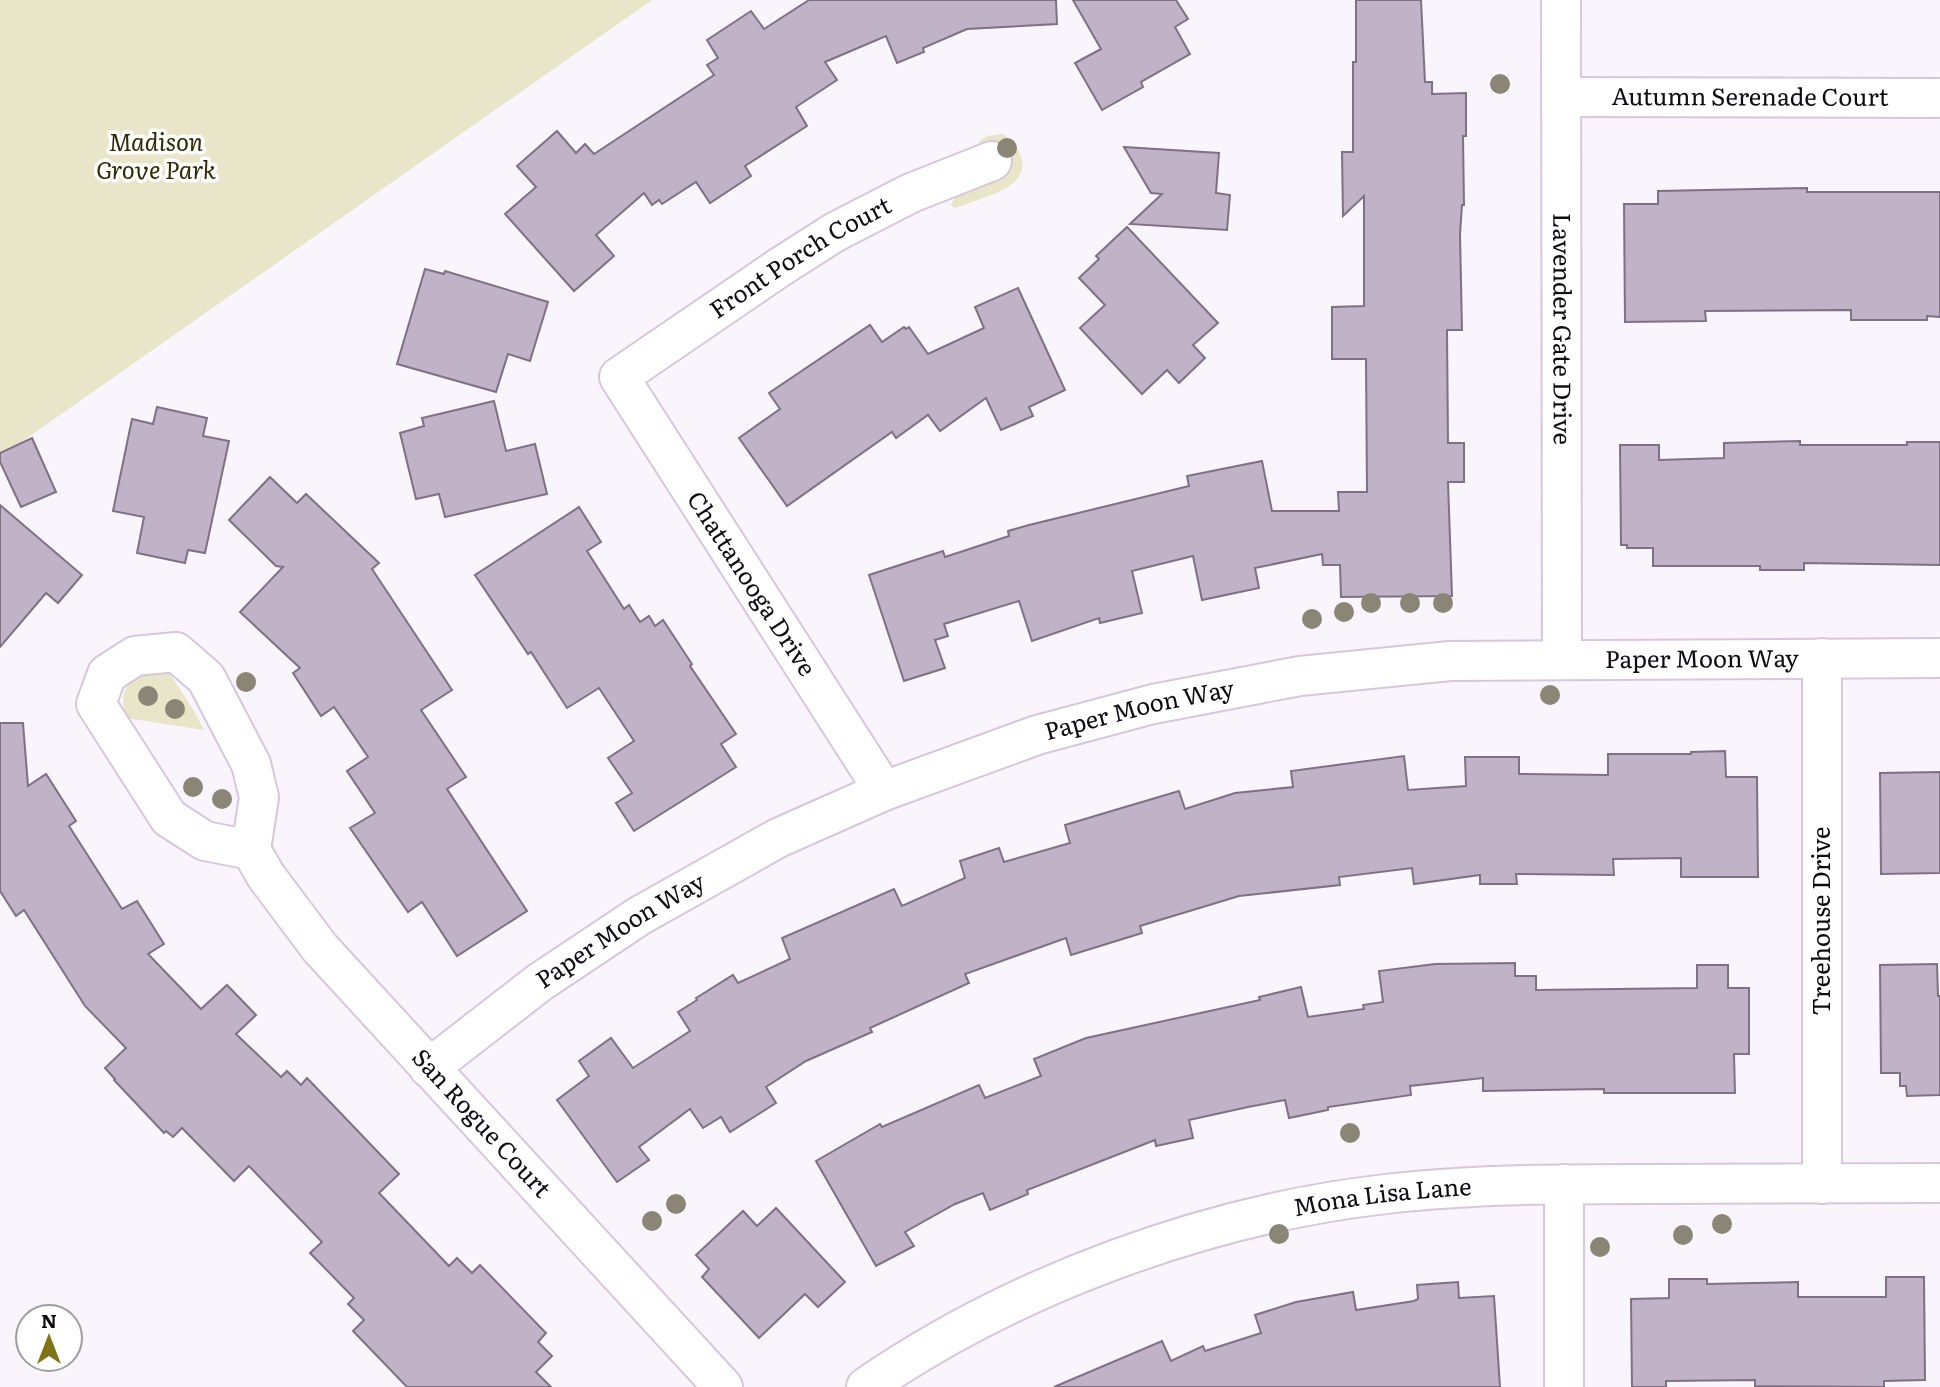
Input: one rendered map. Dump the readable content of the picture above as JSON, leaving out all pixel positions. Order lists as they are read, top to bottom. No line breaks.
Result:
{"streets":{"street":["Autumn Serenade Court","Front Porch Court","Lavender Gate Drive","Chattanooga Drive","Paper Moon Way","Treehouse Drive","San Rogue Court","Mona Lisa Lane"]},"crossings":[["Autumn Serenade Court","Lavender Gate Drive"],["Front Porch Court","Chattanooga Drive"],["Lavender Gate Drive","Paper Moon Way"],["Chattanooga Drive","Paper Moon Way"],["Paper Moon Way","Treehouse Drive"],["Paper Moon Way","San Rogue Court"],["Treehouse Drive","Mona Lisa Lane"]],"parks":["Madison Grove Park"],"north":"top"}
